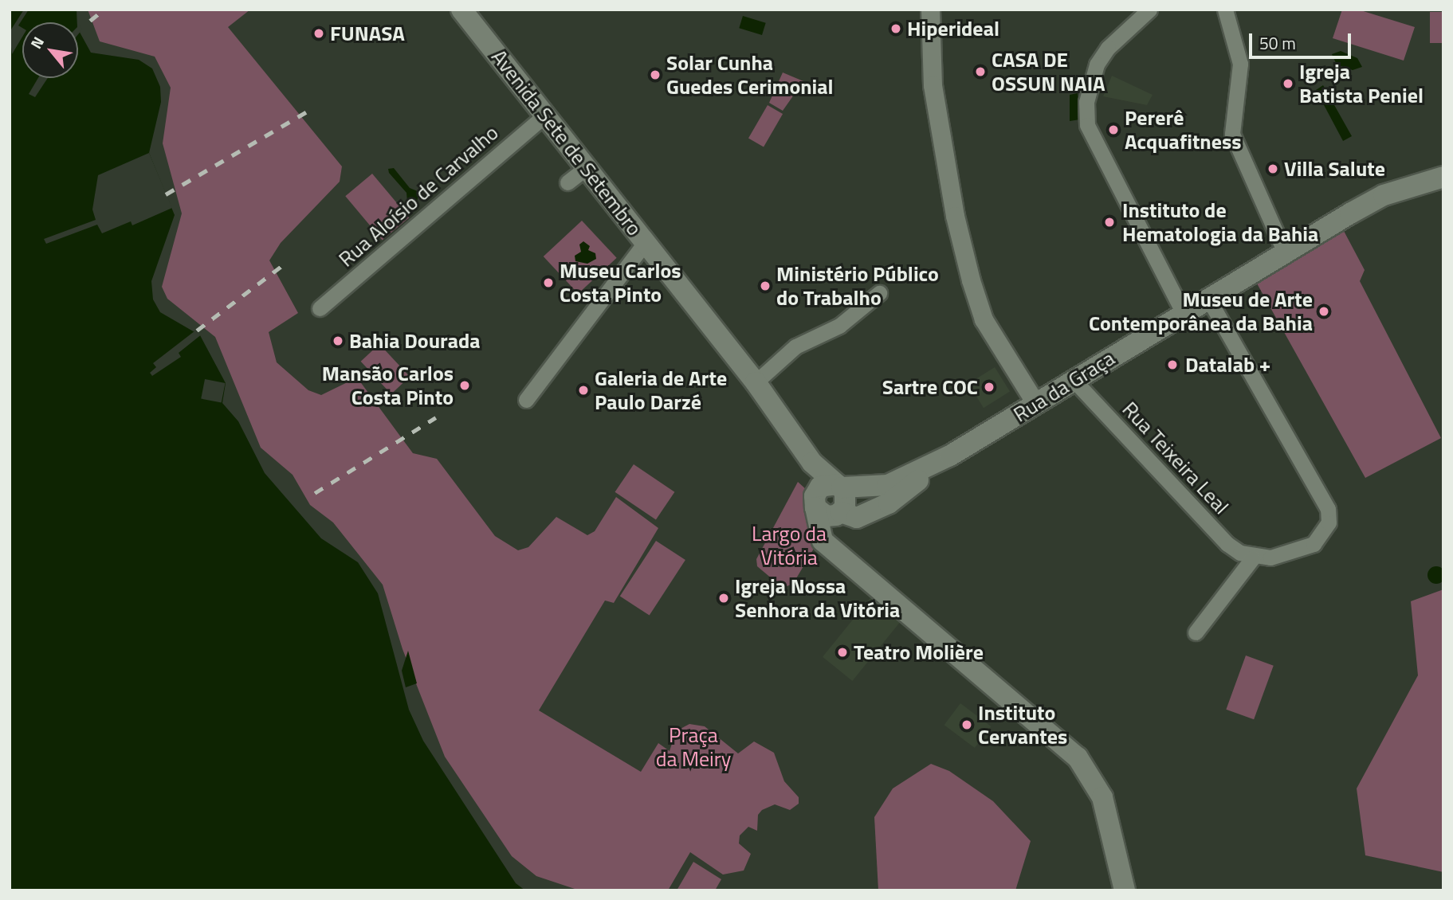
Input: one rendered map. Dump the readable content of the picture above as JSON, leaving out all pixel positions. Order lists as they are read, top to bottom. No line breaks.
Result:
{"streets":{"main road":["Avenida Sete de Setembro","Rua da Graça"],"street":["Rua Aloísio de Carvalho","Rua Teixeira Leal"]},"crossings":[["Avenida Sete de Setembro","Rua Aloísio de Carvalho"],["Avenida Sete de Setembro","Rua da Graça"],["Rua da Graça","Rua Teixeira Leal"]],"parks":["Largo da Vitória","Praça da Meiry"],"places":["Hiperideal","FUNASA","CASA DE OSSUN NAIA","Solar Cunha Guedes Cerimonial","Igreja Batista Peniel","Pererê Acquafitness","Villa Salute","Instituto de Hematologia da Bahia","Museu Carlos Costa Pinto","Ministério Público do Trabalho","Museu de Arte Contemporânea da Bahia","Bahia Dourada","Datalab +","Mansão Carlos Costa Pinto","Sartre COC","Galeria de Arte Paulo Darzé","Igreja Nossa Senhora da Vitória","Teatro Molière","Instituto Cervantes"],"scale_bar":"50 m","north":"top left"}
